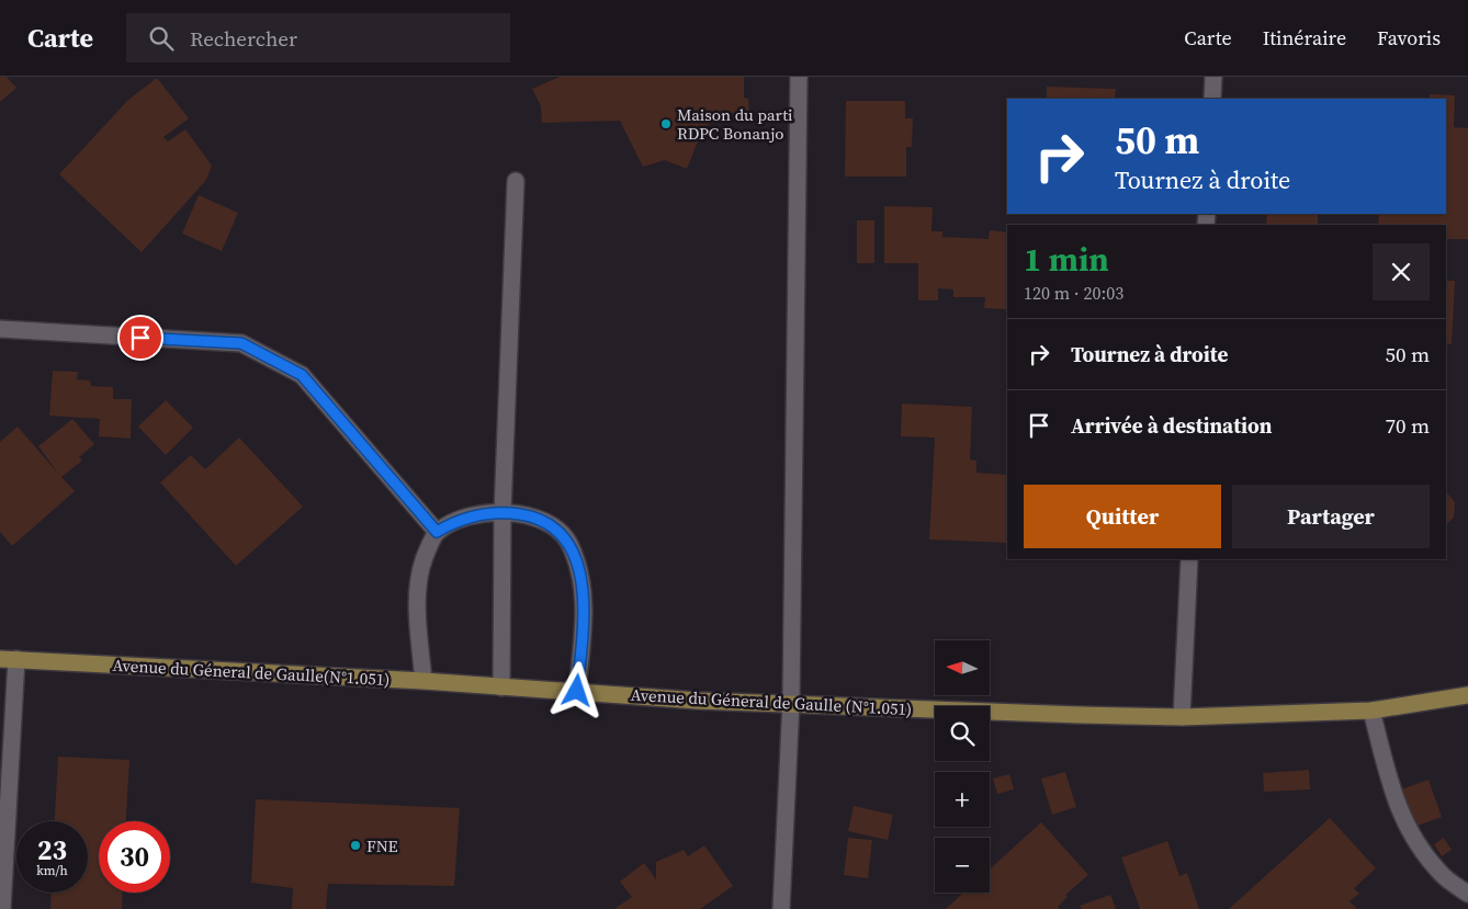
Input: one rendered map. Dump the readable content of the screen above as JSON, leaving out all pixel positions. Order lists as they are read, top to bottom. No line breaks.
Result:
{"streets":{"main road":["Avenue du Géneral de Gaulle(N°1.051)","Avenue du Géneral de Gaulle (N°1.051)"]},"crossings":[["Avenue du Géneral de Gaulle(N°1.051)","Avenue du Géneral de Gaulle (N°1.051)"]],"places":["Maison du parti RDPC Bonanjo","FNE"],"north":"left","page":{"header":"Carte","search":"Rechercher","nav":["Carte","Itinéraire","Favoris"],"turn":["50 m","Tournez à droite"],"heading":["1 min","120 m · 20:03"],"list":[{"name":"Tournez à droite","value":"50 m"},{"name":"Arrivée à destination","value":"70 m"}],"buttons":["Quitter","Partager"],"map_buttons":["+","−"],"speed":"23 km/h","limit":"30"}}
